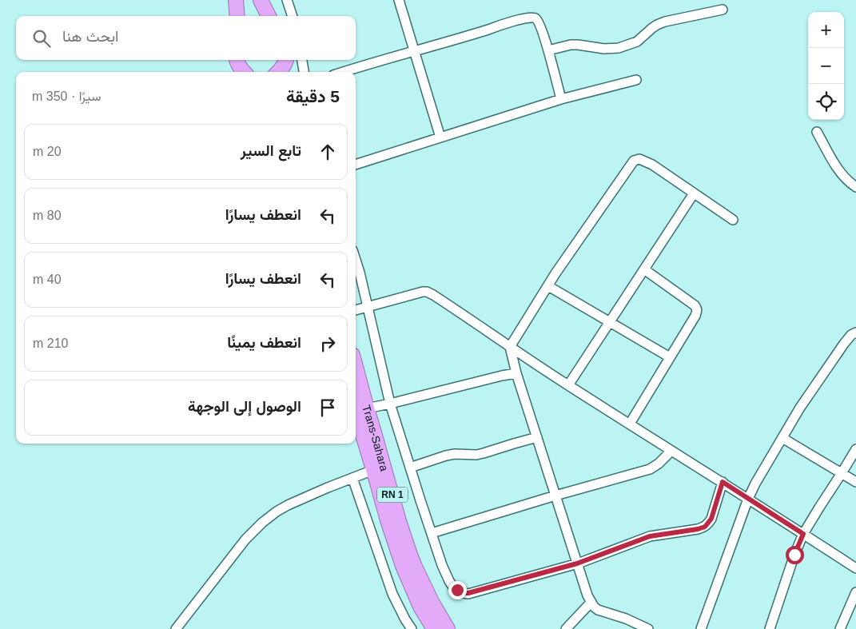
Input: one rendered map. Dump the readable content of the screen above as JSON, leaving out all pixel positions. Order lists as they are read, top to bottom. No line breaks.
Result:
{"streets":{"highway":["Trans-Sahara","RN 1"]},"page":{"map_buttons":["+","−"],"search":"ابحث هنا","heading":["5 دقيقة","سيرًا · 350 m"],"list":[["تابع السير","20 m"],["انعطف يسارًا","80 m"],["انعطف يسارًا","40 m"],["انعطف يمينًا","210 m"],"الوصول إلى الوجهة"]}}
